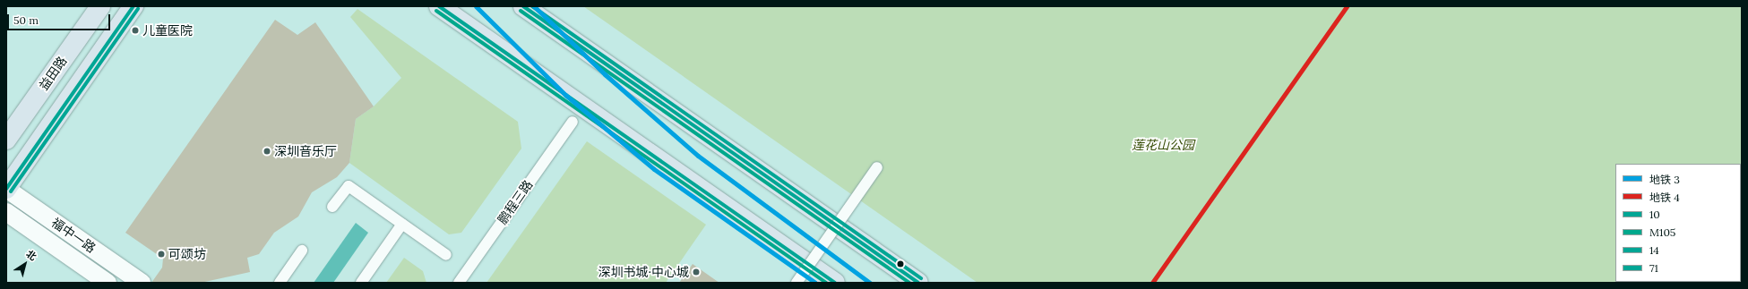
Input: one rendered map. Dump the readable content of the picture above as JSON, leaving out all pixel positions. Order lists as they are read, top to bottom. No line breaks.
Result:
{"streets":{"main road":["益田路"],"street":["鹏程三路","福中一路"]},"parks":["莲花山公园"],"places":["儿童医院","深圳音乐厅","可颂坊","深圳书城·中心城"],"lines":["metro line 3","metro line 4","transit line 10","transit line 14","transit line 71","transit line M105"],"legend":["地铁 3","地铁 4","10","M105","14","71"],"scale_bar":"50 m","north":"top right"}
